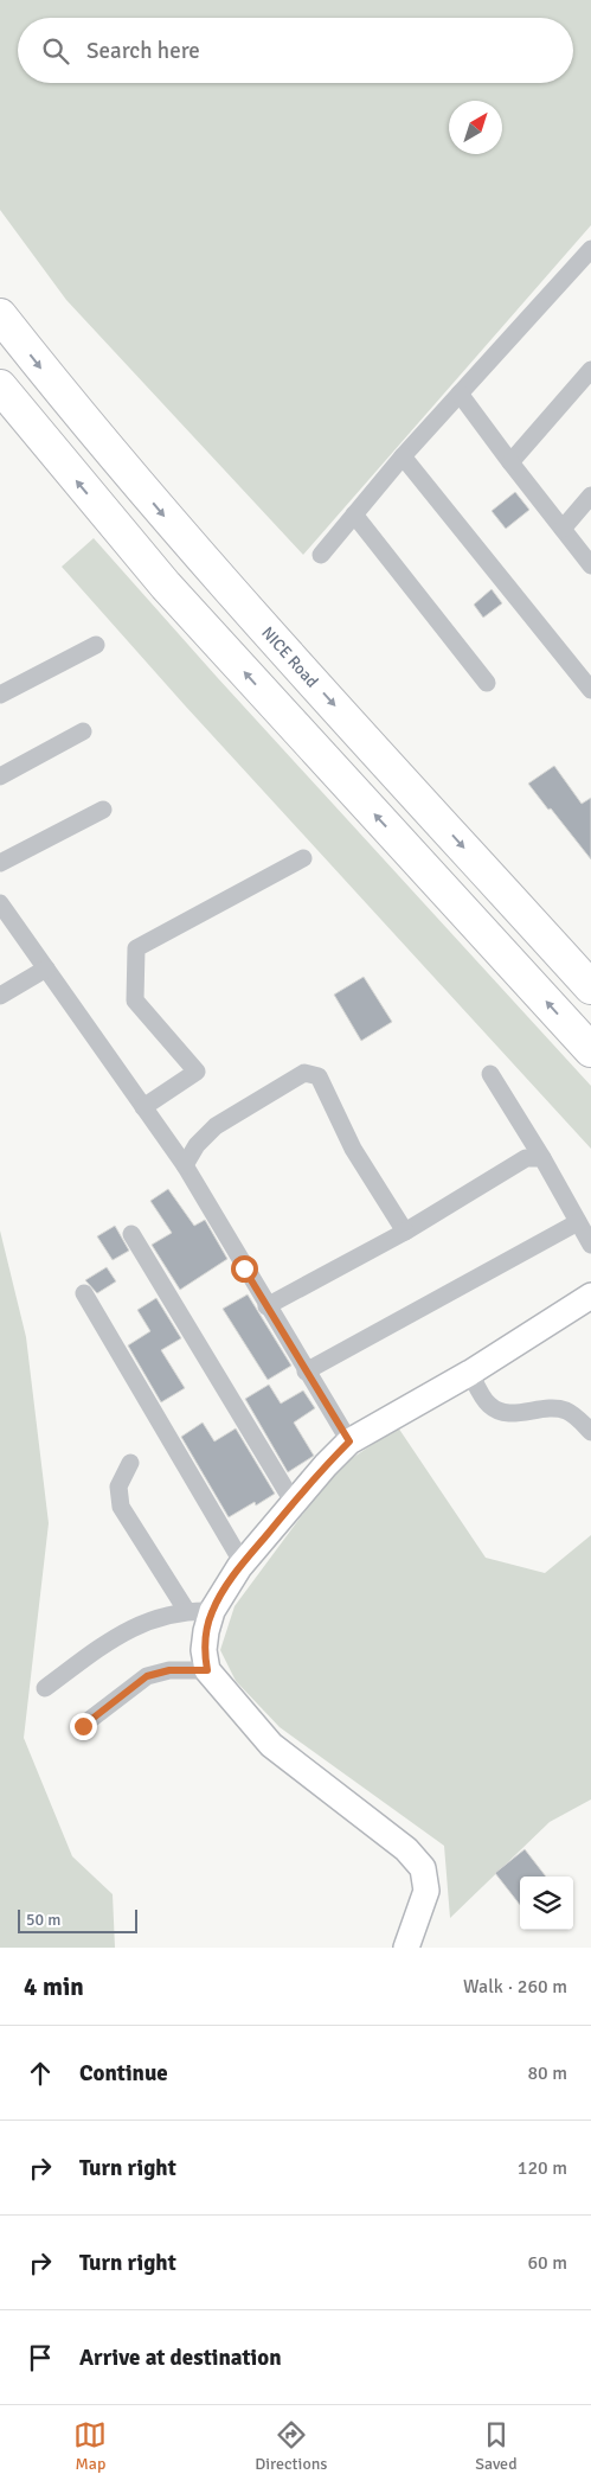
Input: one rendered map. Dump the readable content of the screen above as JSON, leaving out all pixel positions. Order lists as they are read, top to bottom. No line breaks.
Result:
{"streets":{"highway":["NICE Road"]},"scale_bar":"50 m","north":"top right","page":{"search":"Search here","scale":"50 m","heading":["4 min","Walk · 260 m"],"list":[["Continue","80 m"],["Turn right","120 m"],["Turn right","60 m"],"Arrive at destination"],"nav":["Map","Directions","Saved"]}}
